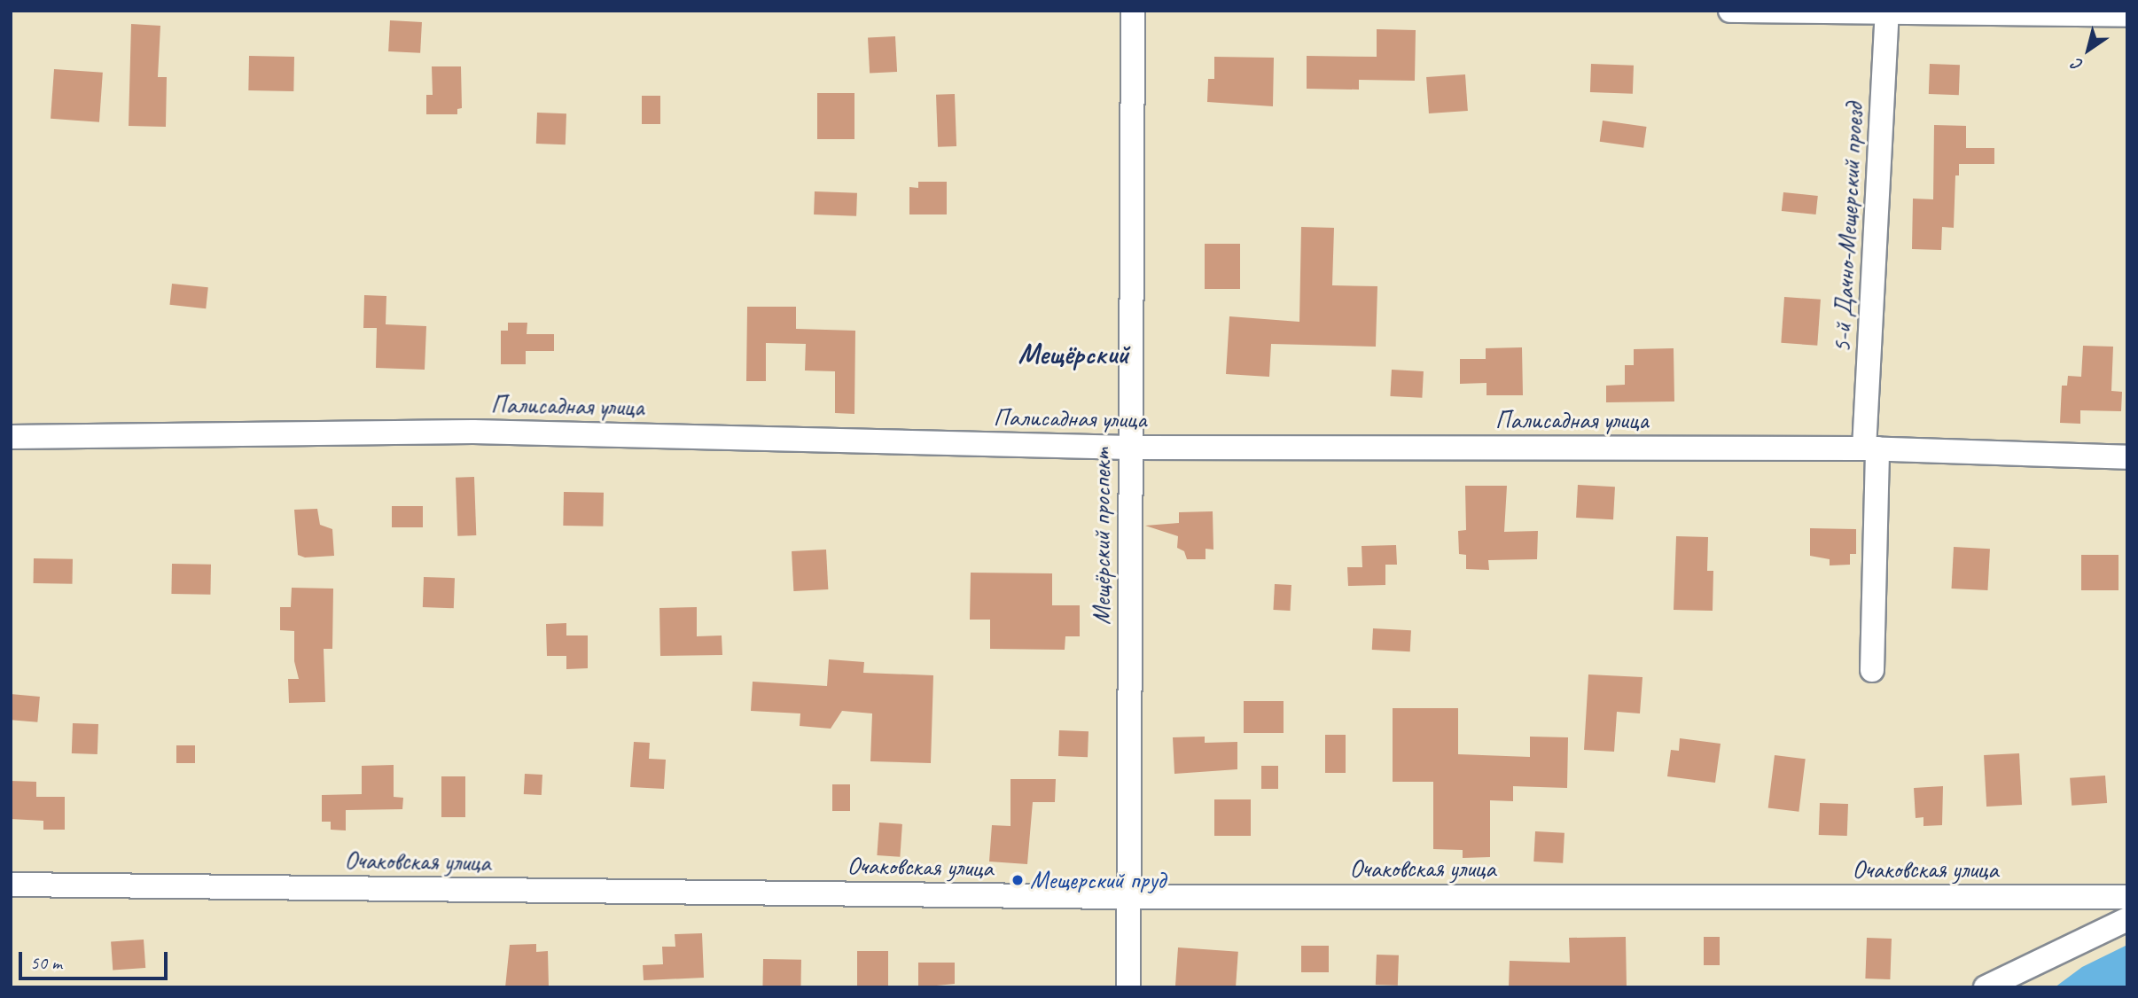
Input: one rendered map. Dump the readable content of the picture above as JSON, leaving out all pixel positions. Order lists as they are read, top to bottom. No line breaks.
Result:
{"streets":{"street":["5-й Дачно-Мещерский проезд","Палисадная улица","Мещёрский проспект","Очаковская улица"]},"crossings":[["5-й Дачно-Мещерский проезд","Палисадная улица"],["Палисадная улица","Мещёрский проспект"],["Мещёрский проспект","Очаковская улица"]],"districts":["Мещёрский"],"places":["Мещерский пруд"],"scale_bar":"50 m","north":"bottom left"}
